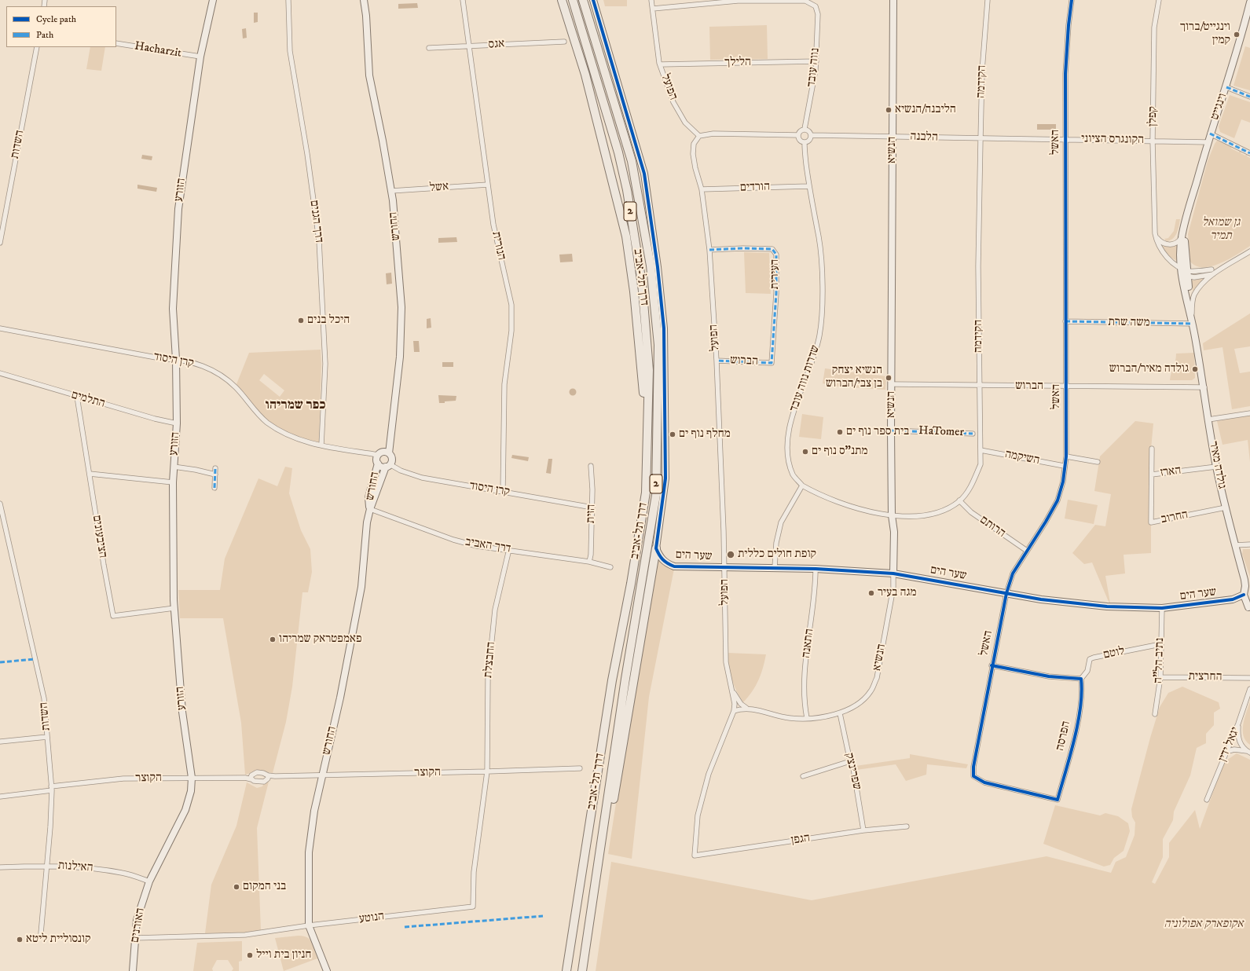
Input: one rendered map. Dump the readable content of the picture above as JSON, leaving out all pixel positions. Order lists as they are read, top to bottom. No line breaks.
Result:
{"streets":{"highway":["2","דרך תל-אביב"],"street":["אגס","Hacharzit","הלילך","נווה עובד","הקידמה","הפועל","וינגייט","קפלן","הלבנה","הקונגרס הציוני","האשל","השדות","הנשיא","אשל","הורדים","הזורע","דרך הגנים","החורש","הנורית","העירית","משה שרת","קרן היסוד","הברוש","שדרות נווה עובד","התלמים","HaTomer","השיקמה","גולדה מאיר","הארז","הזית","החרוב","הרותם","הציבעונים","דרך האביב","שער הים","התאנה","לוטם","החבצלת","נתיב הל\"ה","החרצית","הפרסה","יגאל ידין","שפרינצק","הקוצר","הגפן","האילנות","הנוטע","האורנים"]},"crossings":[["אגס","הנורית"],["Hacharzit","הזורע"],["הלילך","נווה עובד"],["הלילך","הפועל"],["נווה עובד","הפועל"],["נווה עובד","הלבנה"],["נווה עובד","שדרות נווה עובד"],["הקידמה","הלבנה"],["הקידמה","הקונגרס הציוני"],["הקידמה","הנשיא"],["הקידמה","הברוש"],["הקידמה","שדרות נווה עובד"],["הקידמה","השיקמה"],["הקידמה","הרותם"],["הפועל","הנשיא"],["הפועל","הורדים"],["הפועל","העירית"],["הפועל","הברוש"],["הפועל","שער הים"],["הפועל","הגפן"],["וינגייט","קפלן"],["וינגייט","הקונגרס הציוני"],["וינגייט","גולדה מאיר"],["קפלן","הקונגרס הציוני"],["קפלן","גולדה מאיר"],["הלבנה","הקונגרס הציוני"],["הלבנה","הנשיא"],["הלבנה","שדרות נווה עובד"],["הקונגרס הציוני","האשל"],["האשל","משה שרת"],["האשל","הברוש"],["האשל","השיקמה"],["האשל","הרותם"],["האשל","שער הים"],["האשל","הפרסה"],["השדות","הקוצר"],["השדות","האילנות"],["הנשיא","הברוש"],["הנשיא","HaTomer"],["הנשיא","שער הים"],["הנשיא","התאנה"],["הנשיא","שפרינצק"],["אשל","החורש"],["אשל","הנורית"],["הורדים","שדרות נווה עובד"],["הזורע","קרן היסוד"],["הזורע","התלמים"],["הזורע","הציבעונים"],["הזורע","הקוצר"],["הזורע","האילנות"],["הזורע","האורנים"],["דרך הגנים","קרן היסוד"],["החורש","קרן היסוד"],["החורש","דרך האביב"],["החורש","הקוצר"],["החורש","הנוטע"],["הנורית","קרן היסוד"],["העירית","הברוש"],["משה שרת","גולדה מאיר"],["קרן היסוד","הזית"],["הברוש","גולדה מאיר"],["התלמים","הציבעונים"],["גולדה מאיר","הארז"],["גולדה מאיר","החרוב"],["גולדה מאיר","שער הים"],["הארז","החרוב"],["הזית","דרך האביב"],["דרך האביב","החבצלת"],["שער הים","התאנה"],["שער הים","נתיב הל\"ה"],["לוטם","נתיב הל\"ה"],["לוטם","הפרסה"],["החבצלת","הקוצר"],["החבצלת","הנוטע"],["נתיב הל\"ה","החרצית"],["שפרינצק","הגפן"],["הקוצר","הנוטע"],["האילנות","האורנים"],["הנוטע","האורנים"]],"districts":["כפר שמריהו"],"parks":["גן שמואל תמיר","אקופארק אפולוניה"],"places":["וינגייט/ברוך קמין","הליבנה/הנשיא","היכל בנים","גולדה מאיר/הברוש","הנשיא יצחק בן צבי/הברוש","בית ספר נוף ים","מחלף נוף ים","מתנ\"ס נוף ים","קופת חולים כללית","מגה בעיר","פאמפטראק שמריהו","בני המקום","קונסוליית ליטא","חניון בית וייל"],"legend":["Cycle path","Path"]}
